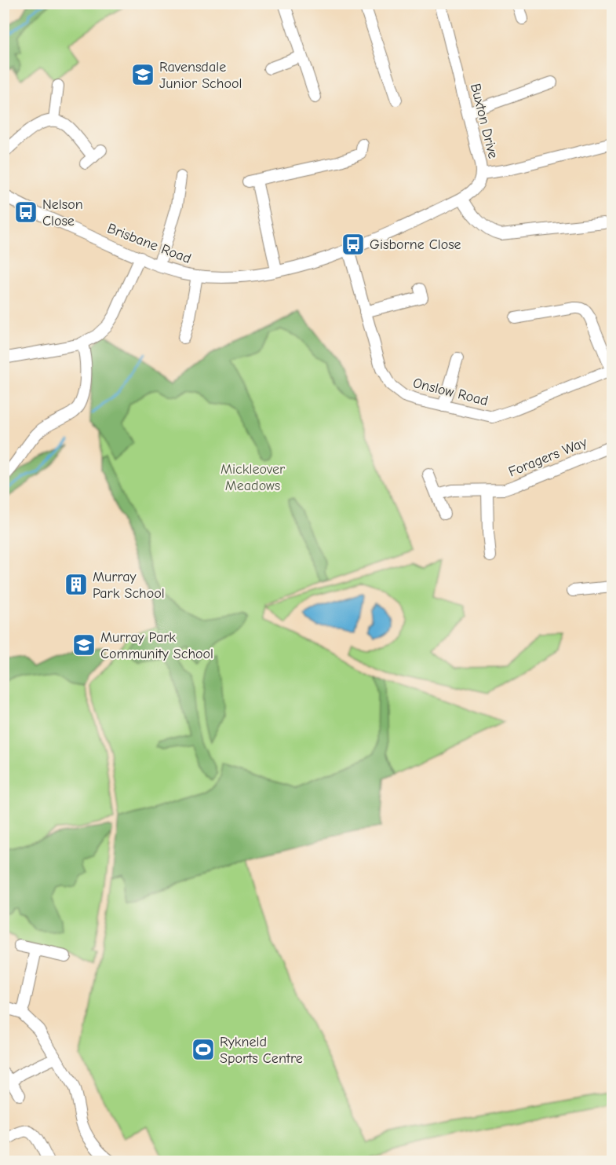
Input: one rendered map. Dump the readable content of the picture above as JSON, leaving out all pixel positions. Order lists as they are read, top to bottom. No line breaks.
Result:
{"streets":{"street":["Buxton Drive","Brisbane Road","Onslow Road","Foragers Way"]},"crossings":[["Buxton Drive","Brisbane Road"],["Buxton Drive","Onslow Road"],["Brisbane Road","Onslow Road"]],"parks":["Mickleover Meadows"],"places":{"school or university":["Ravensdale Junior School","Murray Park Community School"],"bus stop":["Nelson Close","Gisborne Close"],"building":["Murray Park School"],"sports":["Rykneld Sports Centre"]}}
